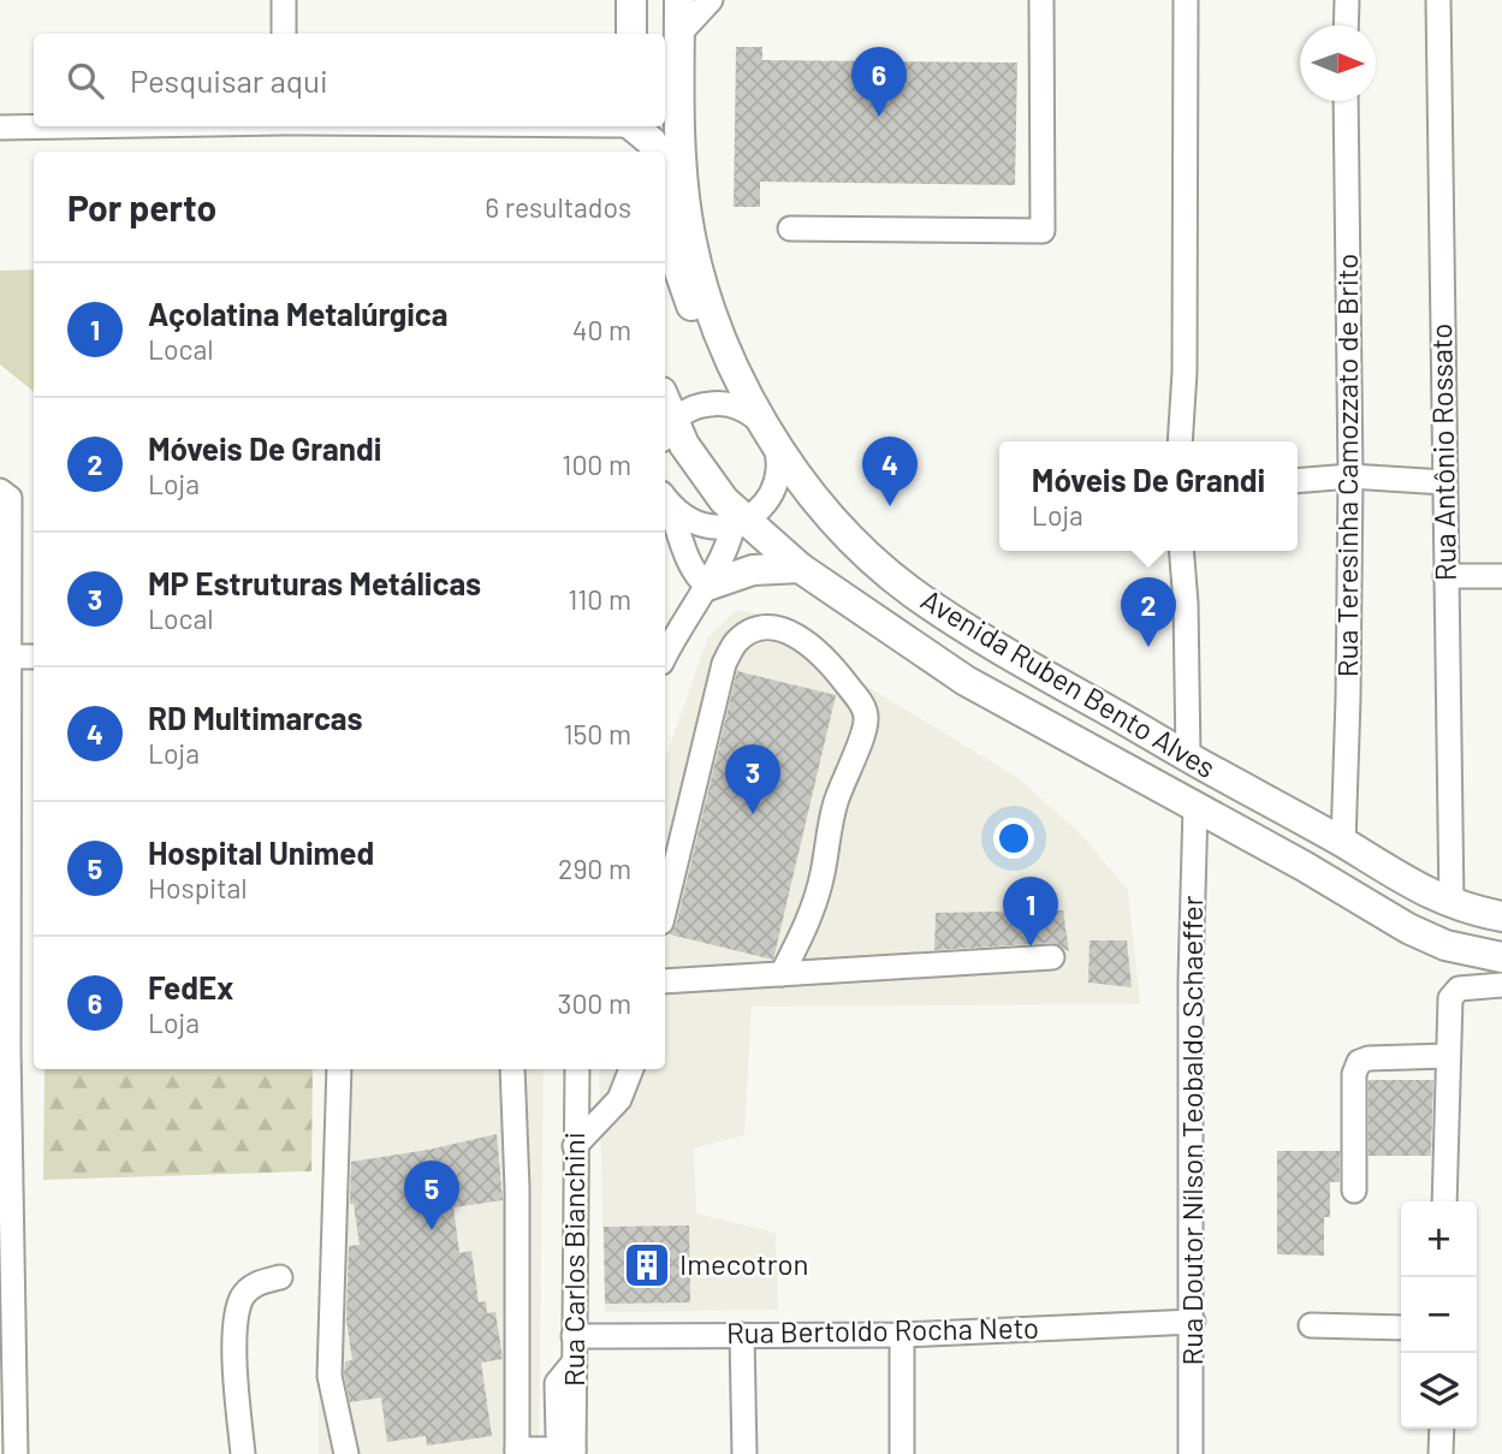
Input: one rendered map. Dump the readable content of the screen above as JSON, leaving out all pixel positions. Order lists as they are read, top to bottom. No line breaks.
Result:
{"streets":{"main road":["Avenida Ruben Bento Alves"],"street":["Rua Antônio Rossato","Rua Teresinha Camozzato de Brito","Rua Doutor Nílson Teobaldo Schaeffer","Rua Carlos Bianchini","Rua Bertoldo Rocha Neto"]},"crossings":[["Rua Antônio Rossato","Avenida Ruben Bento Alves"],["Rua Teresinha Camozzato de Brito","Avenida Ruben Bento Alves"],["Avenida Ruben Bento Alves","Rua Doutor Nílson Teobaldo Schaeffer"],["Rua Doutor Nílson Teobaldo Schaeffer","Rua Bertoldo Rocha Neto"],["Rua Carlos Bianchini","Rua Bertoldo Rocha Neto"]],"places":{"building":["Imecotron"]},"north":"right","page":{"search":"Pesquisar aqui","pins":["6","4","2","3","1","5"],"heading":["Por perto","6 resultados"],"list":[{"mark":"1","name":"Açolatina Metalúrgica","note":"Local","value":"40 m"},{"mark":"2","name":"Móveis De Grandi","note":"Loja","value":"100 m"},{"mark":"3","name":"MP Estruturas Metálicas","note":"Local","value":"110 m"},{"mark":"4","name":"RD Multimarcas","note":"Loja","value":"150 m"},{"mark":"5","name":"Hospital Unimed","note":"Hospital","value":"290 m"},{"mark":"6","name":"FedEx","note":"Loja","value":"300 m"}],"popup":["Móveis De Grandi","Loja"],"map_buttons":["+","−"]}}
